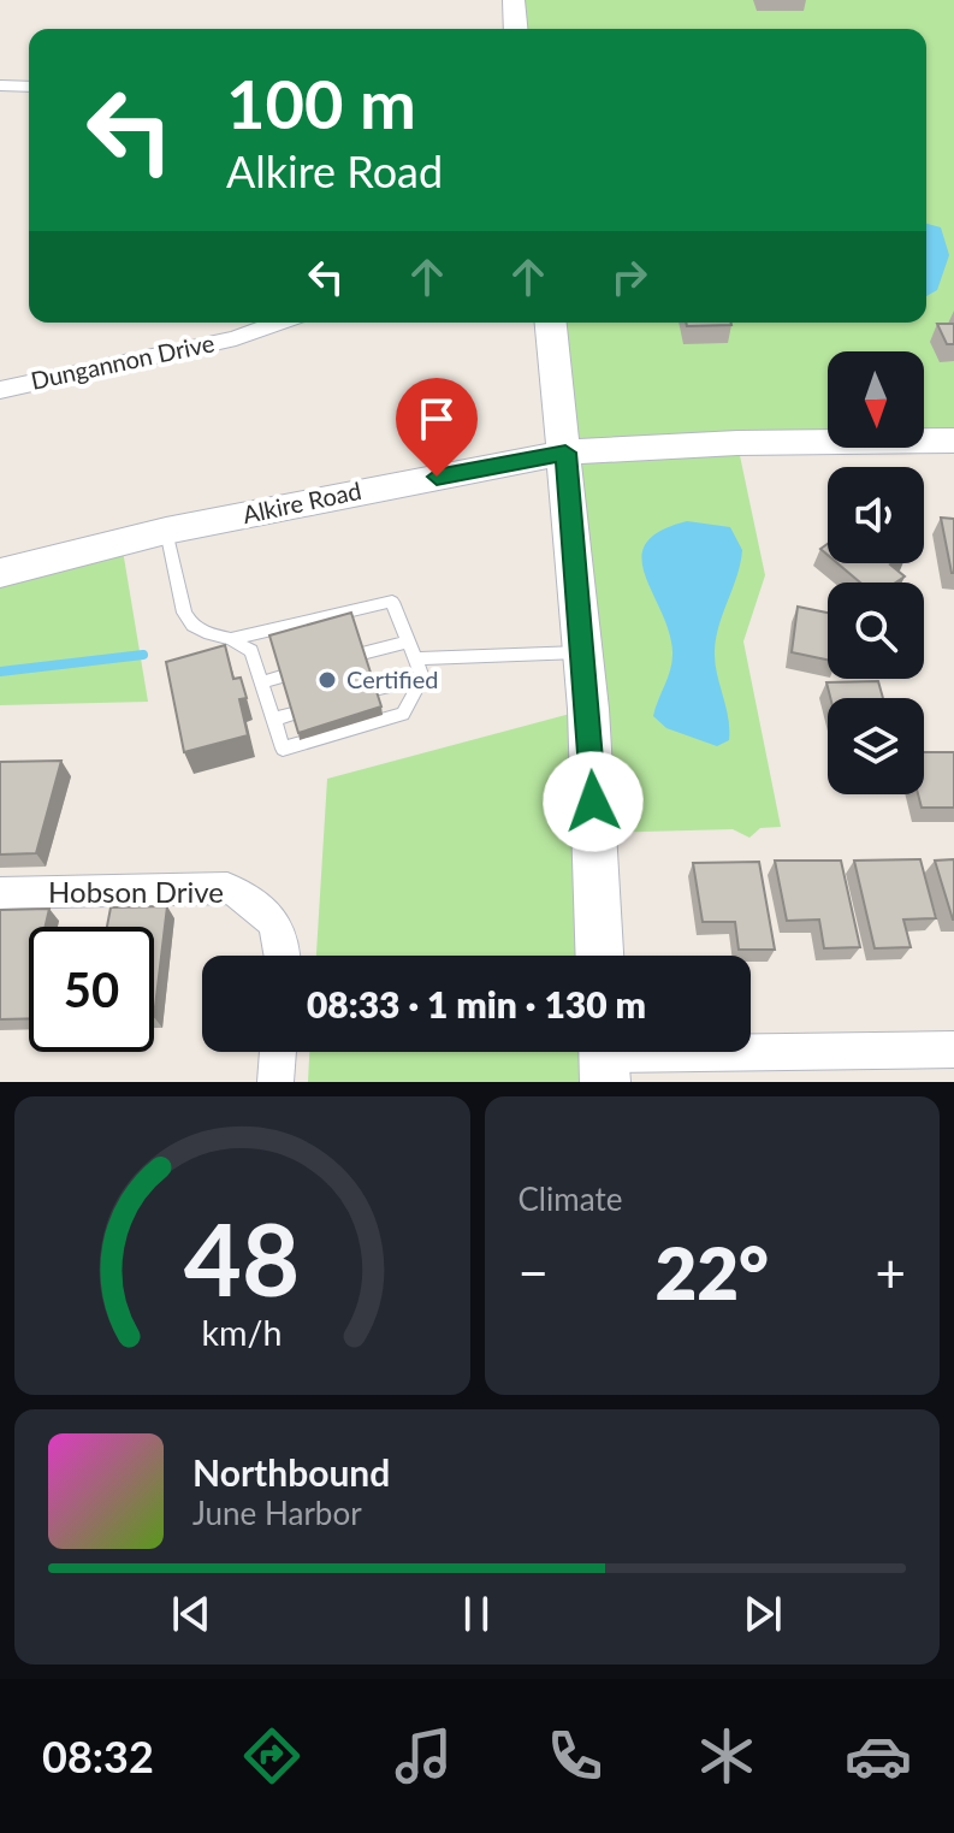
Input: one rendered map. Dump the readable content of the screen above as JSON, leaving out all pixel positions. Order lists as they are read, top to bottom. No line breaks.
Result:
{"streets":{"main road":["Alkire Road"],"street":["Dungannon Drive","Hobson Drive"]},"places":["Certified"],"north":"bottom","page":{"turn":["100 m","Alkire Road"],"limit":"50","trip":"08:33 · 1 min · 130 m","tile":"Climate","heat":["−","22°","+"],"song":["Northbound","June Harbor"],"tabs":"08:32","gauge":["48","km/h"]}}
